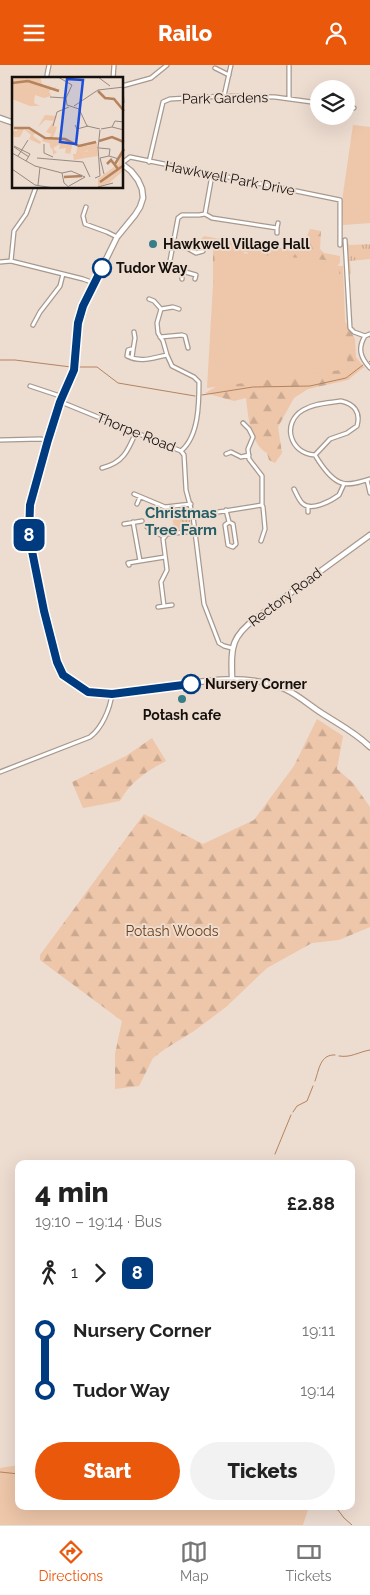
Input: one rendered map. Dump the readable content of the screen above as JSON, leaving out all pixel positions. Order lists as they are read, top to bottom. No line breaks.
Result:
{"streets":{"main road":["Rectory Road"],"street":["Park Gardens","Hawkwell Park Drive","Thorpe Road"]},"crossings":[["Park Gardens","Hawkwell Park Drive"],["Thorpe Road","Rectory Road"]],"districts":["Christmas Tree Farm"],"parks":["Potash Woods"],"places":["Hawkwell Village Hall","Tudor Way","Nursery Corner","Potash cafe"],"lines":["bus line 8"],"page":{"header":"Railo","on_map":"8","heading":["4 min","19:10 – 19:14 · Bus","£2.88"],"legs":["1","8"],"list":[{"name":"Nursery Corner","value":"19:11"},{"name":"Tudor Way","value":"19:14"}],"buttons":["Start","Tickets"],"tabs":["Directions","Map","Tickets"]}}
